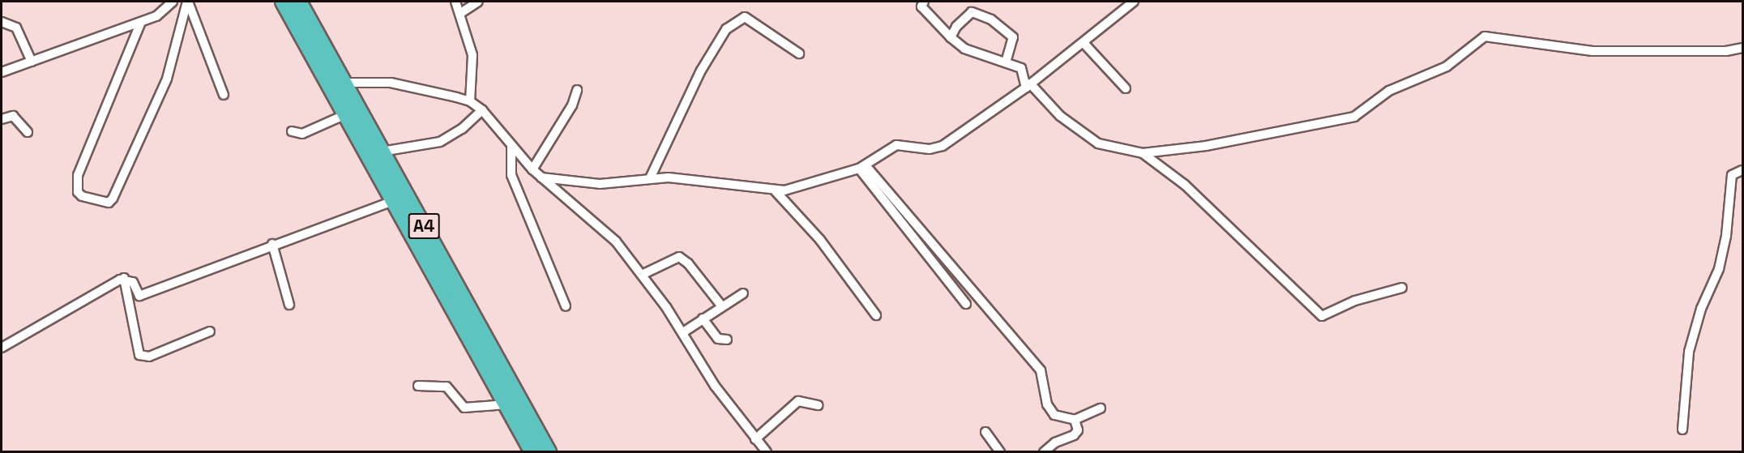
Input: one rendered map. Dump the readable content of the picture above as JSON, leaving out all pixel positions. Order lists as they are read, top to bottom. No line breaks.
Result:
{"streets":{"highway":["A4"]}}
